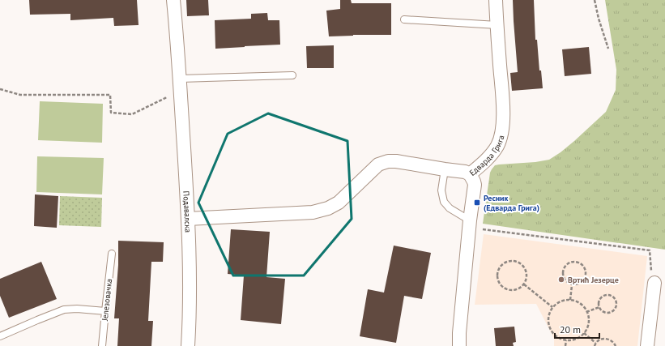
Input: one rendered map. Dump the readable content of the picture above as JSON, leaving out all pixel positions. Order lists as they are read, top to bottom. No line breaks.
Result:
{"streets":{"street":["Едварда Грига","Подавалска"],"lane":["Јелезовачка"]},"places":{"transit":["Ресник (Едварда Грига)"],"other":["Вртић Језерце"]},"scale_bar":"20 m"}
